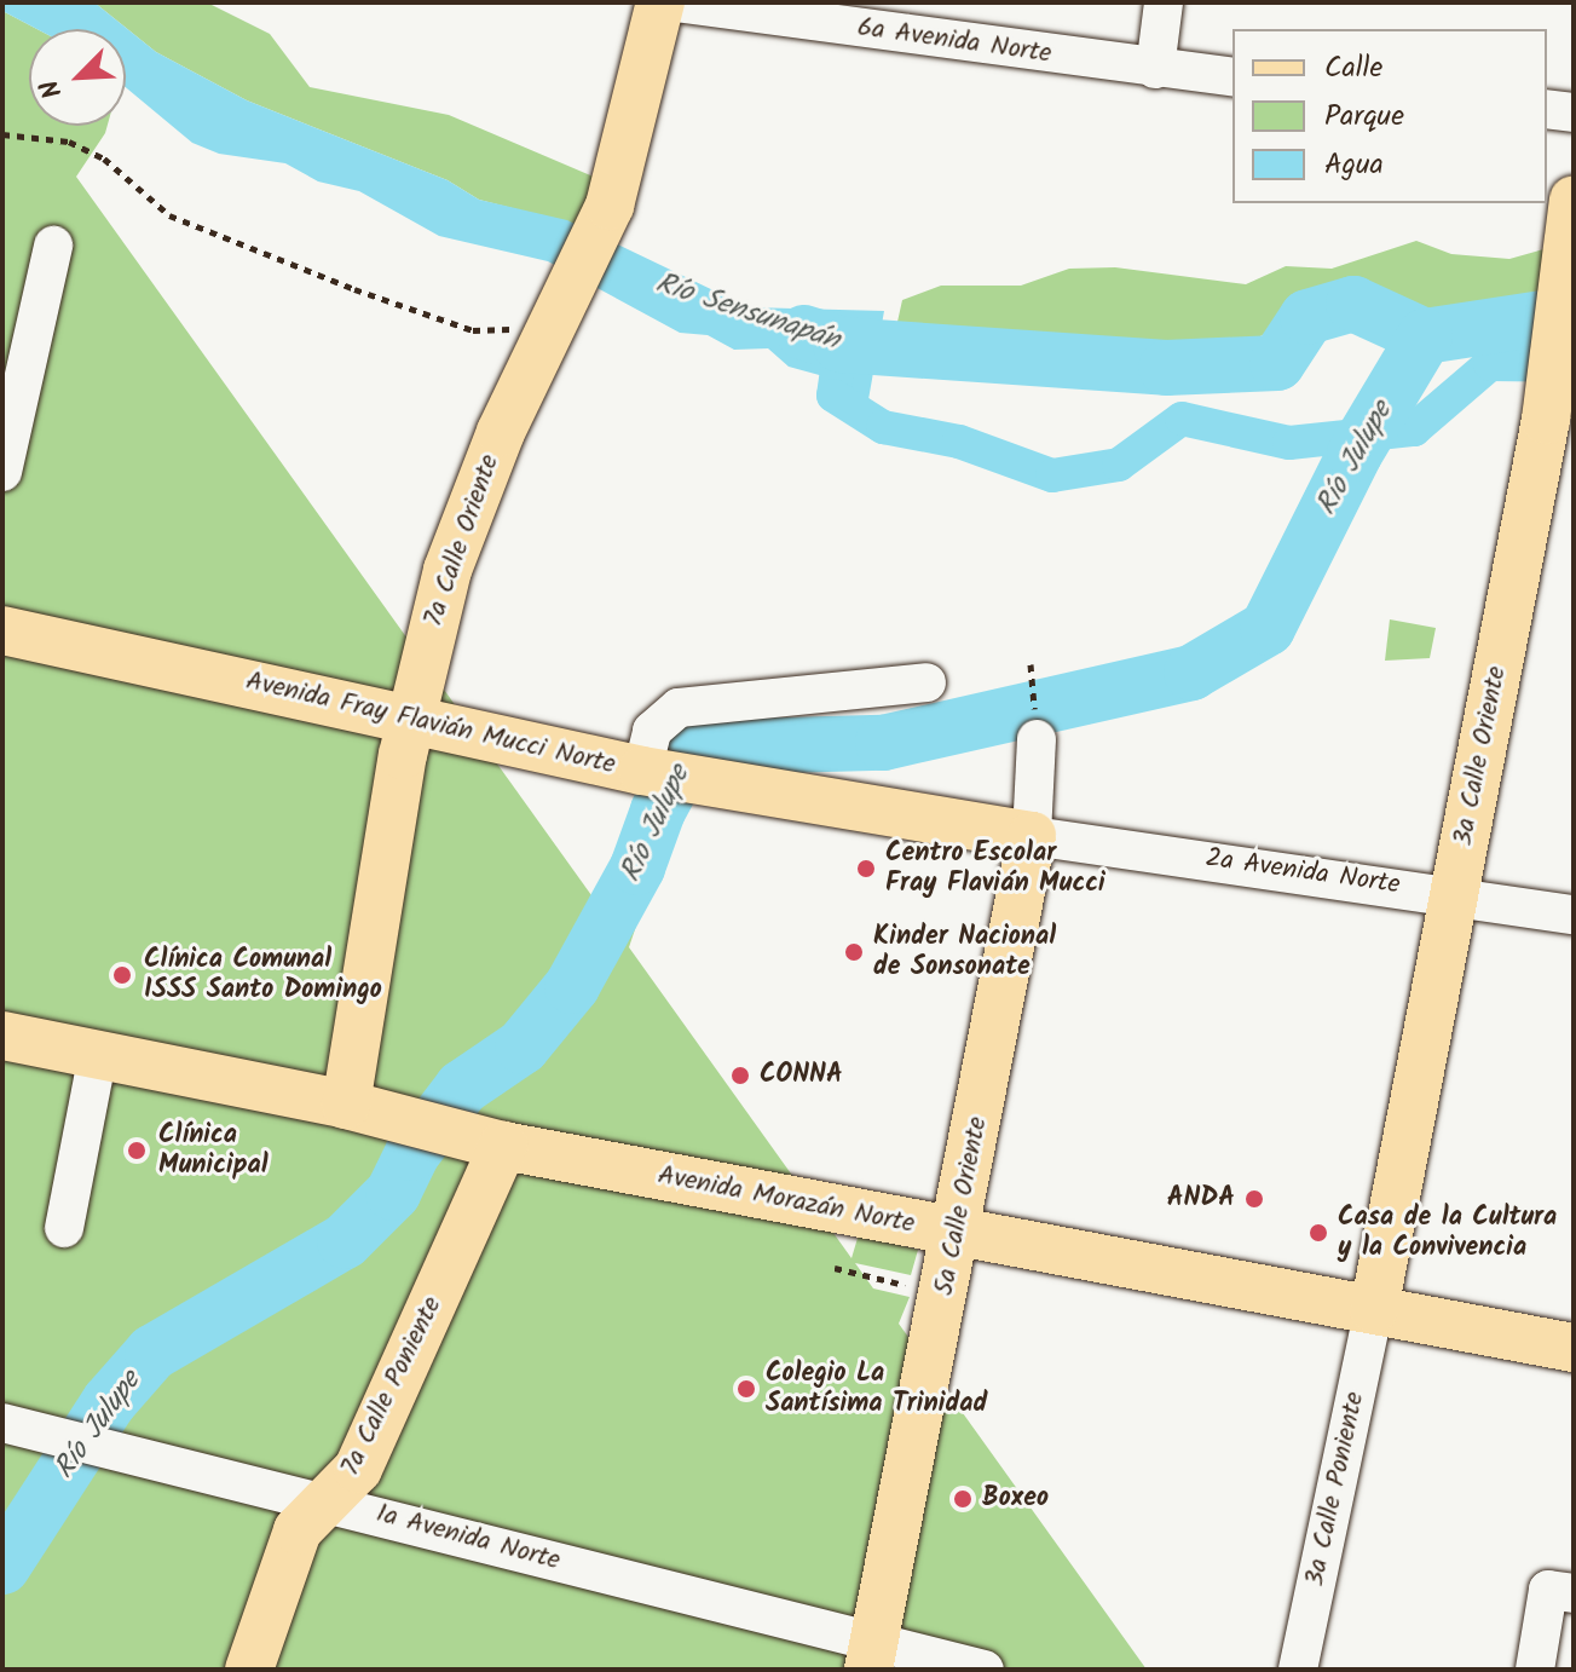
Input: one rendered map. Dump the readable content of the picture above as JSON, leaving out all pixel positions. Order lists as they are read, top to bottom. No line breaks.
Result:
{"streets":{"main road":["7a Calle Oriente","Avenida Fray Flavián Mucci Norte","3a Calle Oriente","Avenida Morazán Norte","5a Calle Oriente","7a Calle Poniente"],"street":["6a Avenida Norte","2a Avenida Norte","3a Calle Poniente","1a Avenida Norte"]},"crossings":[["7a Calle Oriente","Avenida Fray Flavián Mucci Norte"],["7a Calle Oriente","Avenida Morazán Norte"],["Avenida Fray Flavián Mucci Norte","2a Avenida Norte"],["Avenida Fray Flavián Mucci Norte","5a Calle Oriente"],["3a Calle Oriente","2a Avenida Norte"],["3a Calle Oriente","Avenida Morazán Norte"],["3a Calle Oriente","3a Calle Poniente"],["2a Avenida Norte","5a Calle Oriente"],["Avenida Morazán Norte","5a Calle Oriente"],["Avenida Morazán Norte","7a Calle Poniente"],["Avenida Morazán Norte","3a Calle Poniente"],["5a Calle Oriente","1a Avenida Norte"],["7a Calle Poniente","1a Avenida Norte"]],"water":["Río Sensunapán","Río Julupe"],"places":["Centro Escolar Fray Flavián Mucci","Kinder Nacional de Sonsonate","Clínica Comunal ISSS Santo Domingo","CONNA","Clínica Municipal","ANDA","Casa de la Cultura y la Convivencia","Colegio La Santísima Trinidad","Boxeo"],"legend":["Calle","Parque","Agua"],"north":"bottom left"}
